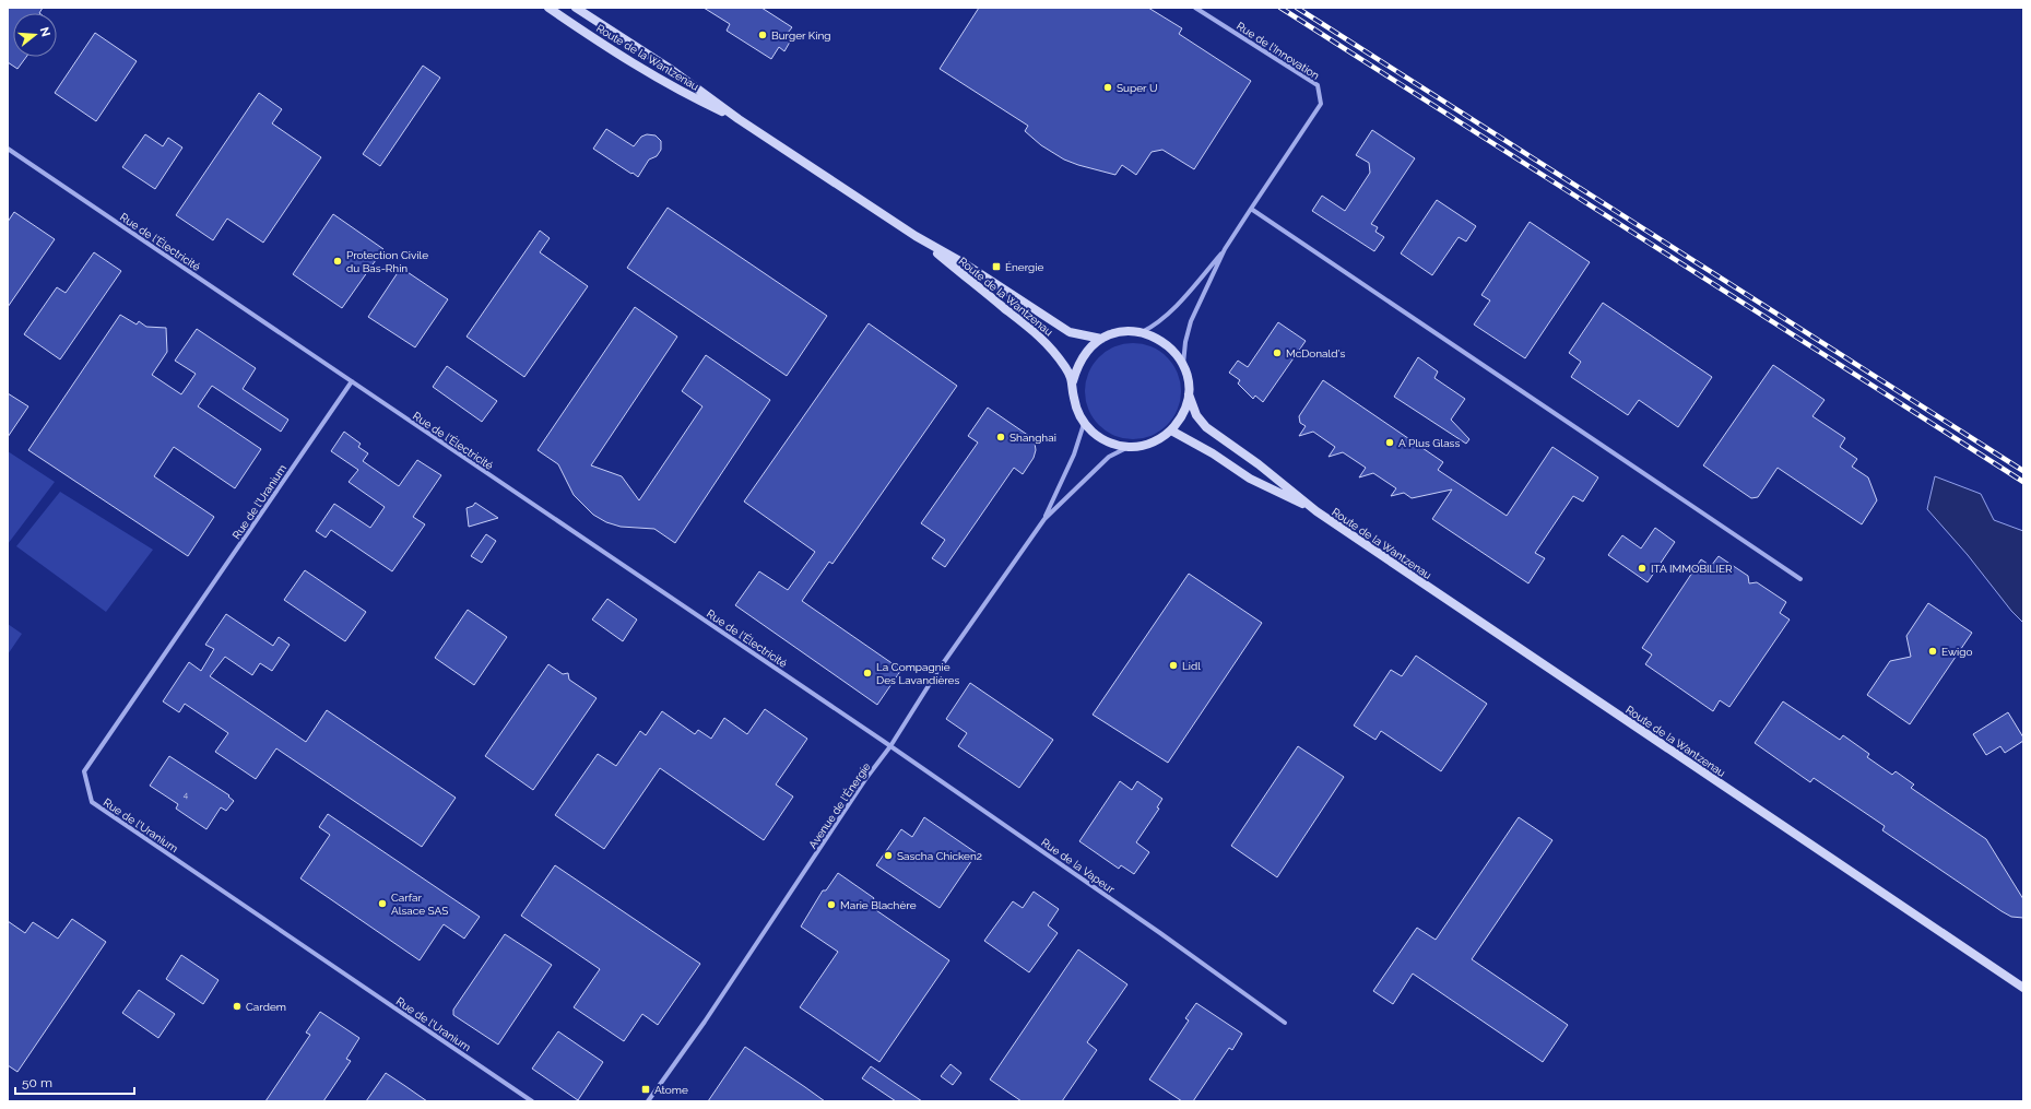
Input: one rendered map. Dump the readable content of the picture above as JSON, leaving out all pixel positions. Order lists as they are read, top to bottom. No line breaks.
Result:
{"streets":{"main road":["Route de la Wantzenau"],"street":["Rue de l'Innovation","Rue de l'Électricité","Rue de l'Uranium","Avenue de l'Énergie","Rue de la Vapeur"]},"crossings":[["Route de la Wantzenau","Avenue de l'Énergie"],["Rue de l'Électricité","Rue de l'Uranium"],["Rue de l'Électricité","Avenue de l'Énergie"],["Rue de l'Électricité","Rue de la Vapeur"],["Avenue de l'Énergie","Rue de la Vapeur"]],"places":{"other":["Burger King","Super U","Protection Civile du Bas-Rhin","McDonald's","Shanghai","A Plus Glass","ITA IMMOBILIER","Ewigo","Lidl","La Compagnie Des Lavandières","Sascha Chicken2","Carfar Alsace SAS","Marie Blachère","Cardem"],"transit":["Énergie","Atome"]},"house_numbers":["4"],"scale_bar":"50 m","north":"right"}
